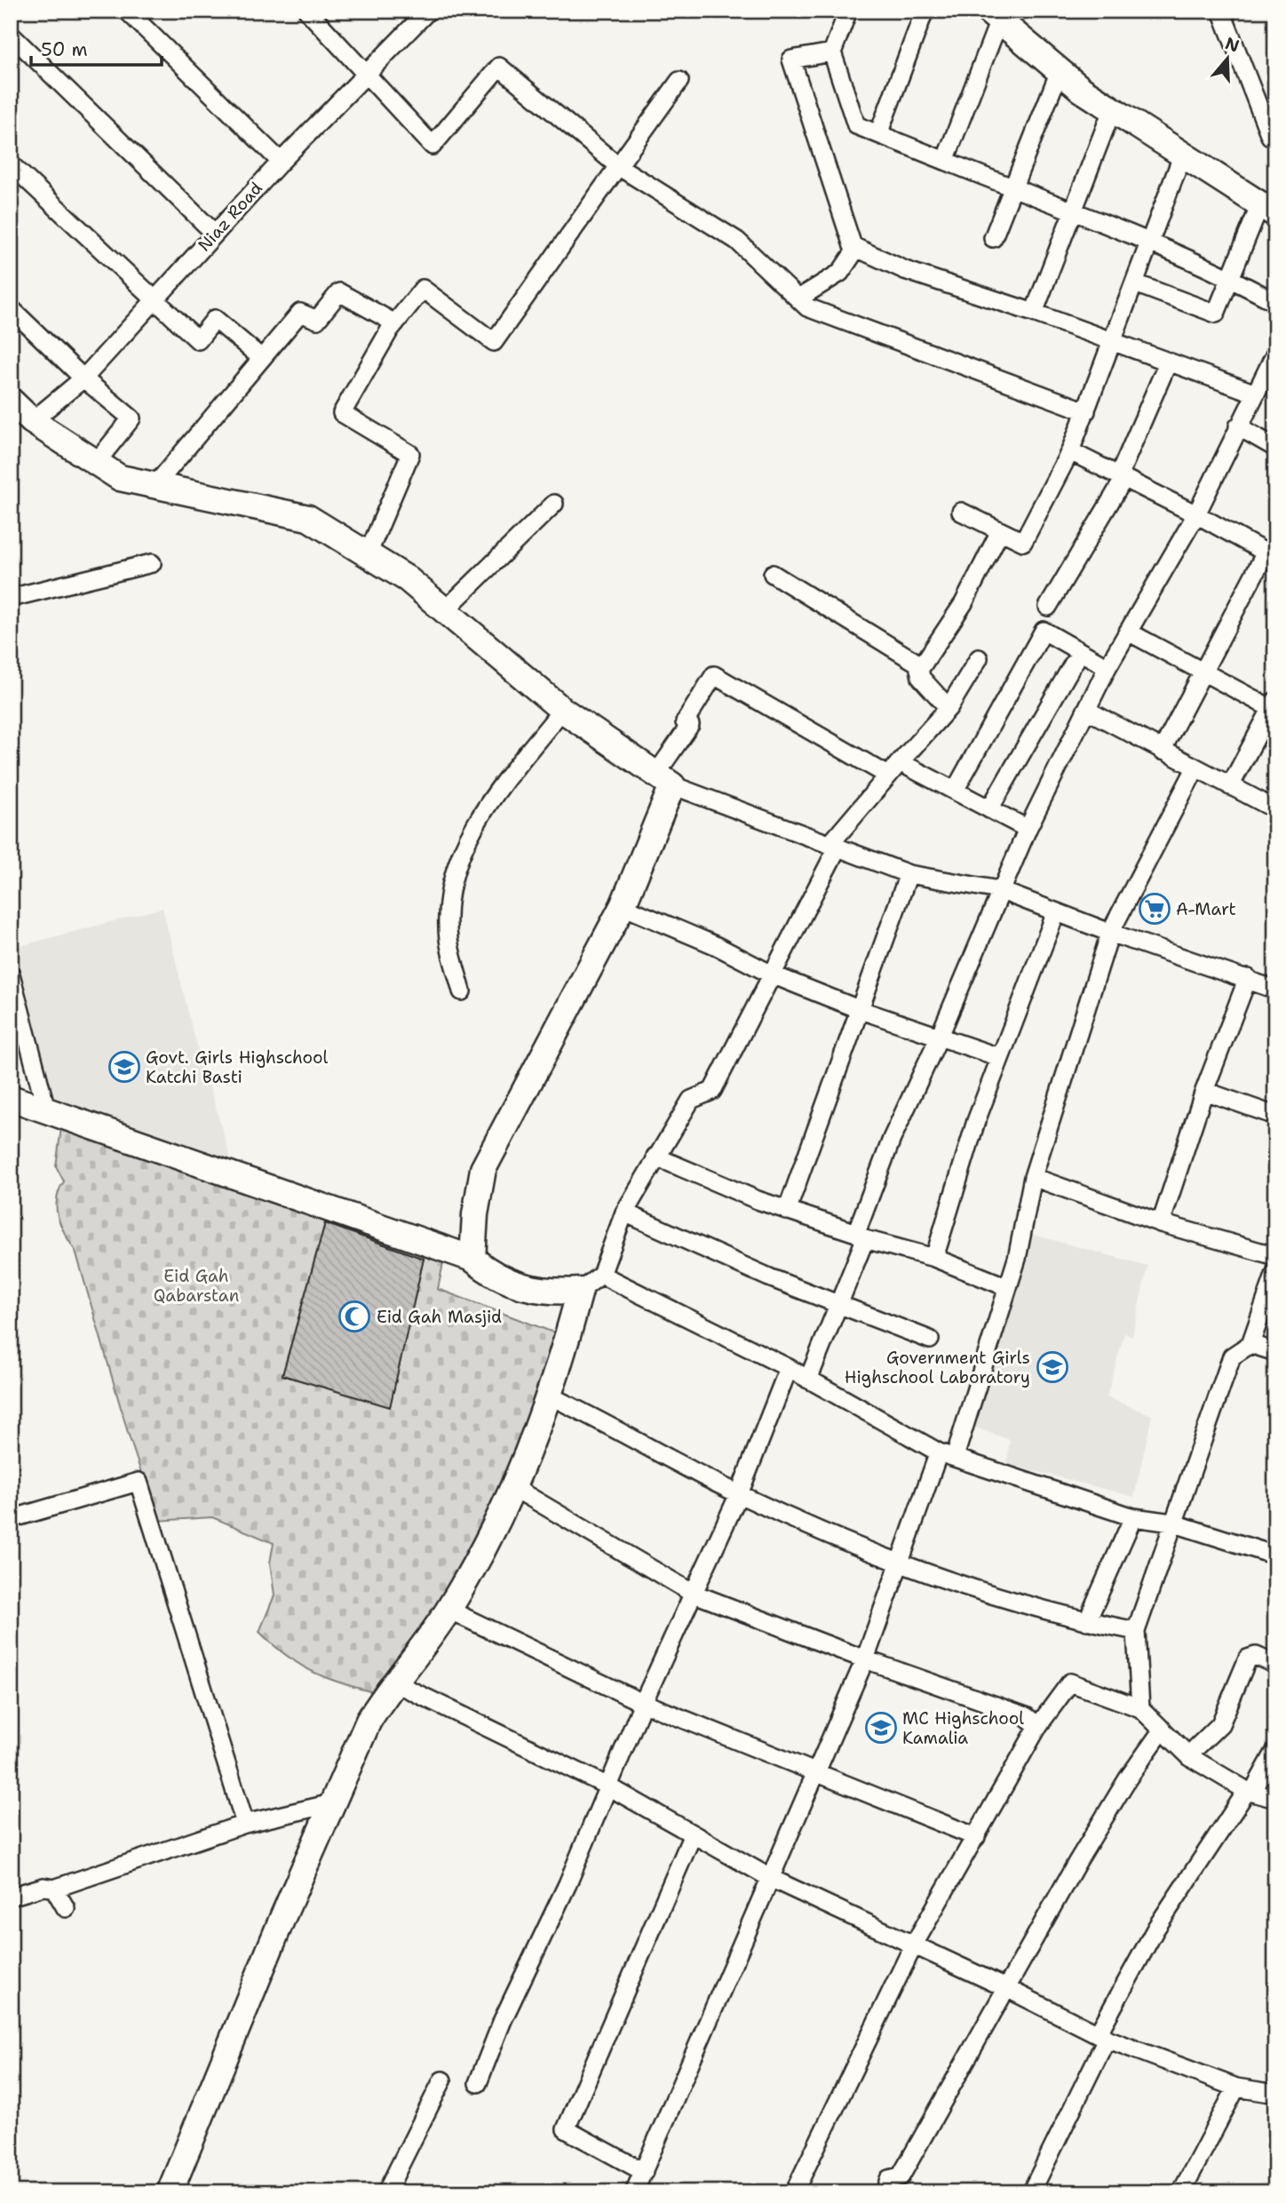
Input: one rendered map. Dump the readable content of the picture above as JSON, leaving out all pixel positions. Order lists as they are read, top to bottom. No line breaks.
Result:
{"streets":{"street":["Niaz Road"]},"parks":["Eid Gah Qabarstan"],"places":{"supermarket":["A-Mart"],"school or university":["Govt. Girls Highschool Katchi Basti","Government Girls Highschool Laboratory","MC Highschool Kamalia"],"mosque":["Eid Gah Masjid"]},"scale_bar":"50 m","north":"top"}
